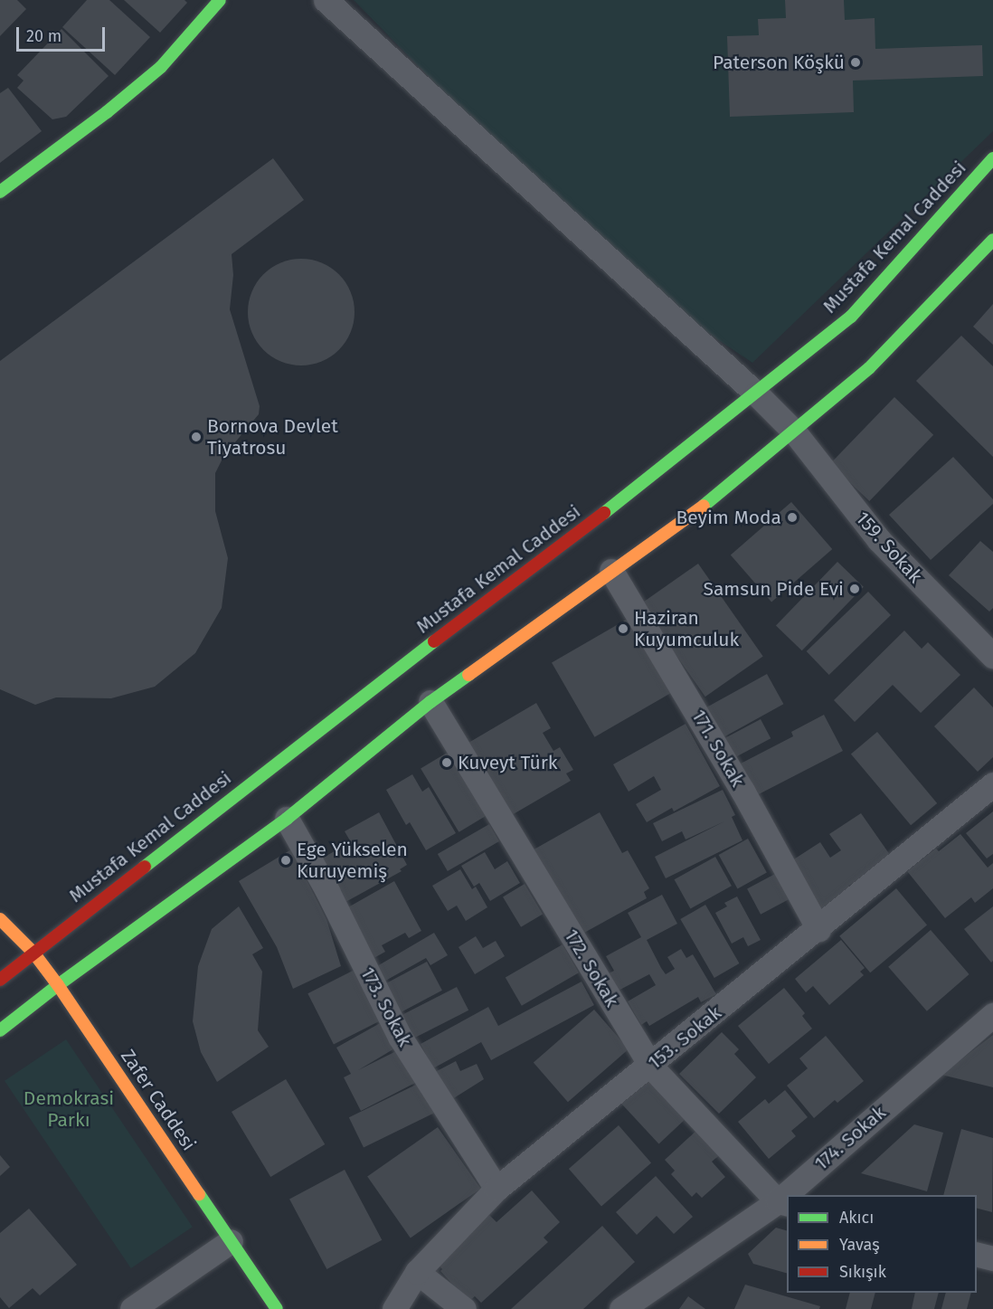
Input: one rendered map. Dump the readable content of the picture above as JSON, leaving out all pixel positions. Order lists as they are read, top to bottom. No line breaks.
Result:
{"streets":{"main road":["Mustafa Kemal Caddesi","Zafer Caddesi"],"street":["159. Sokak","171. Sokak","172. Sokak","173. Sokak","153. Sokak","174. Sokak"]},"crossings":[["Mustafa Kemal Caddesi","159. Sokak"],["Mustafa Kemal Caddesi","Zafer Caddesi"],["171. Sokak","153. Sokak"],["172. Sokak","153. Sokak"],["172. Sokak","174. Sokak"],["173. Sokak","153. Sokak"]],"parks":["Demokrasi Parkı"],"places":["Paterson Köşkü","Bornova Devlet Tiyatrosu","Beyim Moda","Samsun Pide Evi","Haziran Kuyumculuk","Kuveyt Türk","Ege Yükselen Kuruyemiş"],"legend":["Akıcı","Yavaş","Sıkışık"],"scale_bar":"20 m"}
